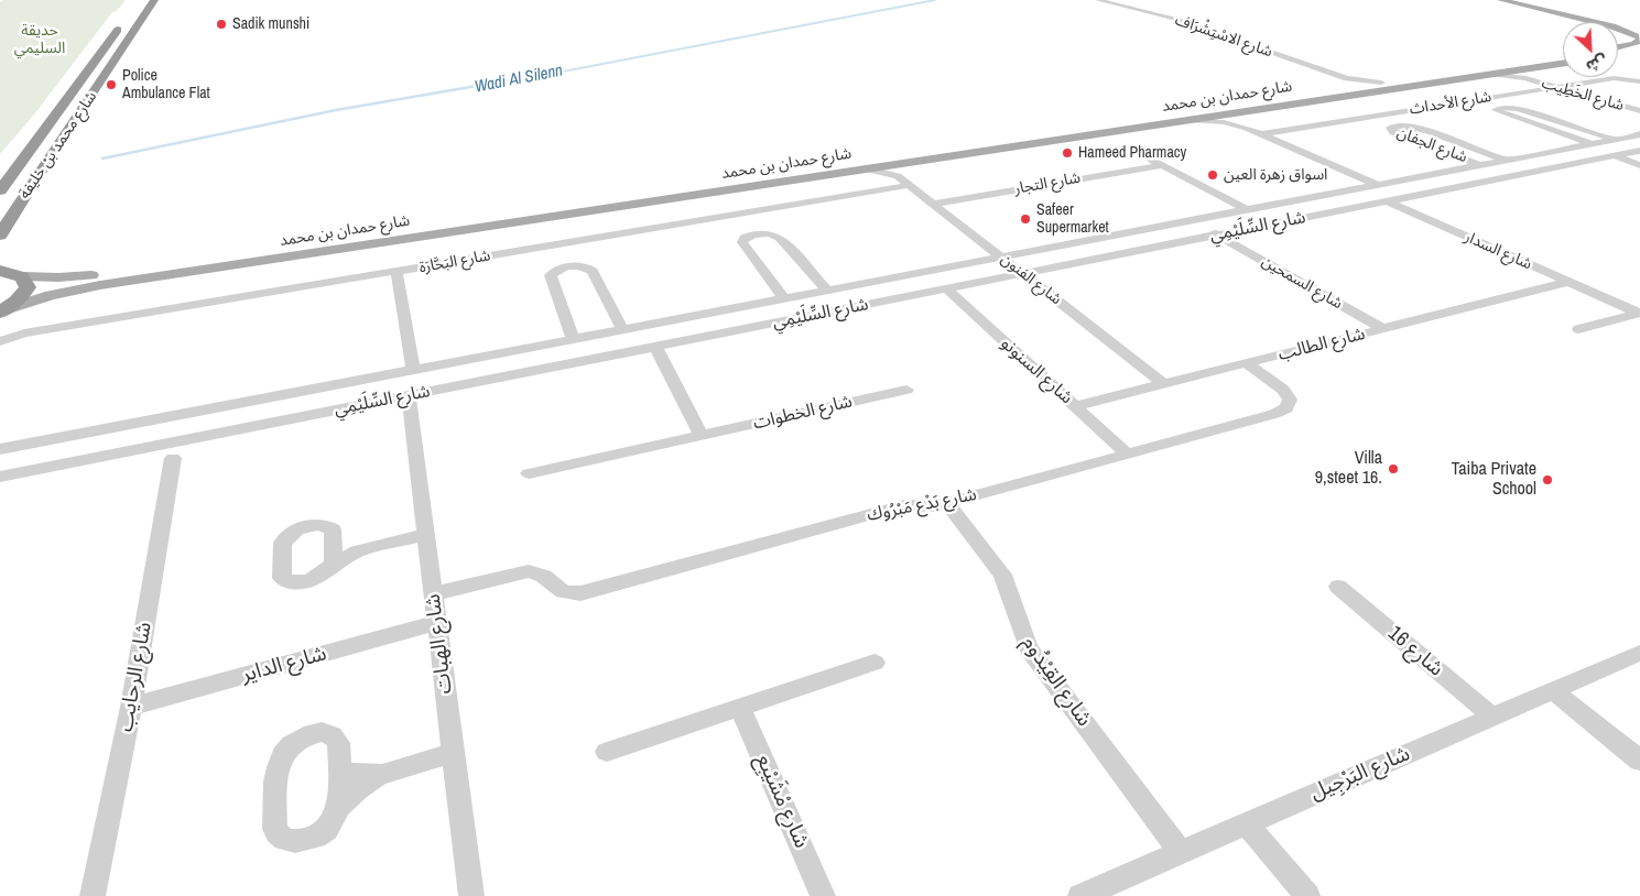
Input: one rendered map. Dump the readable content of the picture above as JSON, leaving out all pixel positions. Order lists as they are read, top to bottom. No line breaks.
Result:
{"streets":{"highway":["شارع محمد بن خليفة"],"main road":["شارع حمدان بن محمد"],"street":["شارع الاسْتِشْرَاف","شارع الخَطِيب","شارع الأحداث","شارع الجفان","شارع التجار","شارع السِّلَيْمِي","شارع السدار","شارع البَحَّارَة","شارع الفنون","شارع السمحين","شارع الطالب","شارع السنونو","شارع الخطوات","شارع بَدْع مَبْرُوك","شارع الهبات","شارع 16","شارع الداير","شارع الرحايب","شارع القِيْدُوم","شارع البَرْجِيل","شارع مْشَيْبِع"]},"crossings":[["شارع الاسْتِشْرَاف","شارع حمدان بن محمد"],["شارع الخَطِيب","شارع حمدان بن محمد"],["شارع الخَطِيب","شارع الأحداث"],["شارع حمدان بن محمد","شارع الفنون"],["شارع الأحداث","شارع الجفان"],["شارع الجفان","شارع السِّلَيْمِي"],["شارع التجار","شارع الفنون"],["شارع السِّلَيْمِي","شارع السدار"],["شارع السِّلَيْمِي","شارع الفنون"],["شارع السِّلَيْمِي","شارع السمحين"],["شارع السِّلَيْمِي","شارع السنونو"],["شارع السِّلَيْمِي","شارع الهبات"],["شارع السدار","شارع الطالب"],["شارع البَحَّارَة","شارع الفنون"],["شارع الفنون","شارع الطالب"],["شارع السمحين","شارع الطالب"],["شارع الطالب","شارع السنونو"],["شارع الطالب","شارع بَدْع مَبْرُوك"],["شارع السنونو","شارع بَدْع مَبْرُوك"],["شارع بَدْع مَبْرُوك","شارع الهبات"],["شارع بَدْع مَبْرُوك","شارع القِيْدُوم"],["شارع الهبات","شارع الداير"],["شارع 16","شارع البَرْجِيل"],["شارع الداير","شارع الرحايب"],["شارع القِيْدُوم","شارع البَرْجِيل"]],"water":["Wadi Al Silenn"],"parks":["حديقة السليمي"],"places":["Sadik munshi","Police Ambulance Flat","Hameed Pharmacy","اسواق زهرة العين","Safeer Supermarket","Villa 9,steet 16.","Taiba Private School"],"north":"bottom right"}
